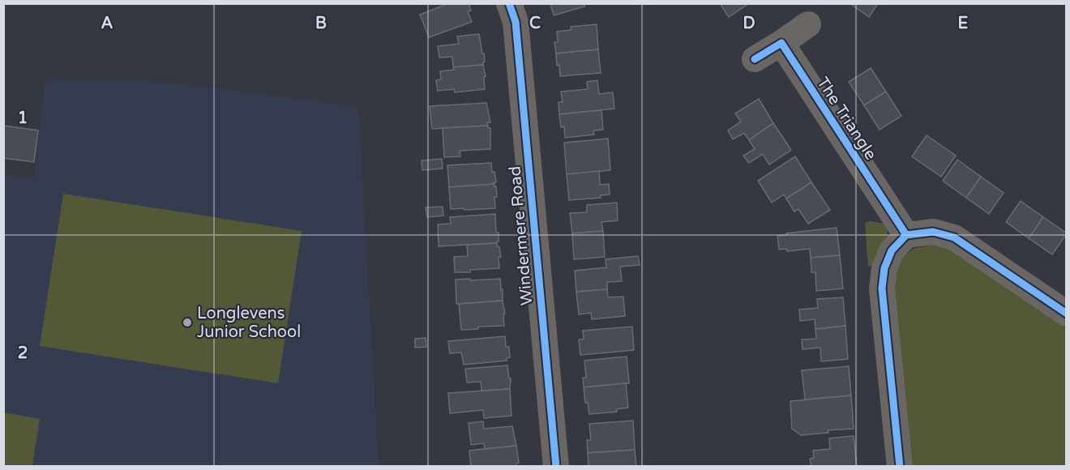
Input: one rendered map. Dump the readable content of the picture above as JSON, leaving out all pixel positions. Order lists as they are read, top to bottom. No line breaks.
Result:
{"streets":{"street":["The Triangle","Windermere Road"]},"places":["Longlevens Junior School"],"grid":{"columns":["A","B","C","D","E"],"rows":["1","2"]}}
